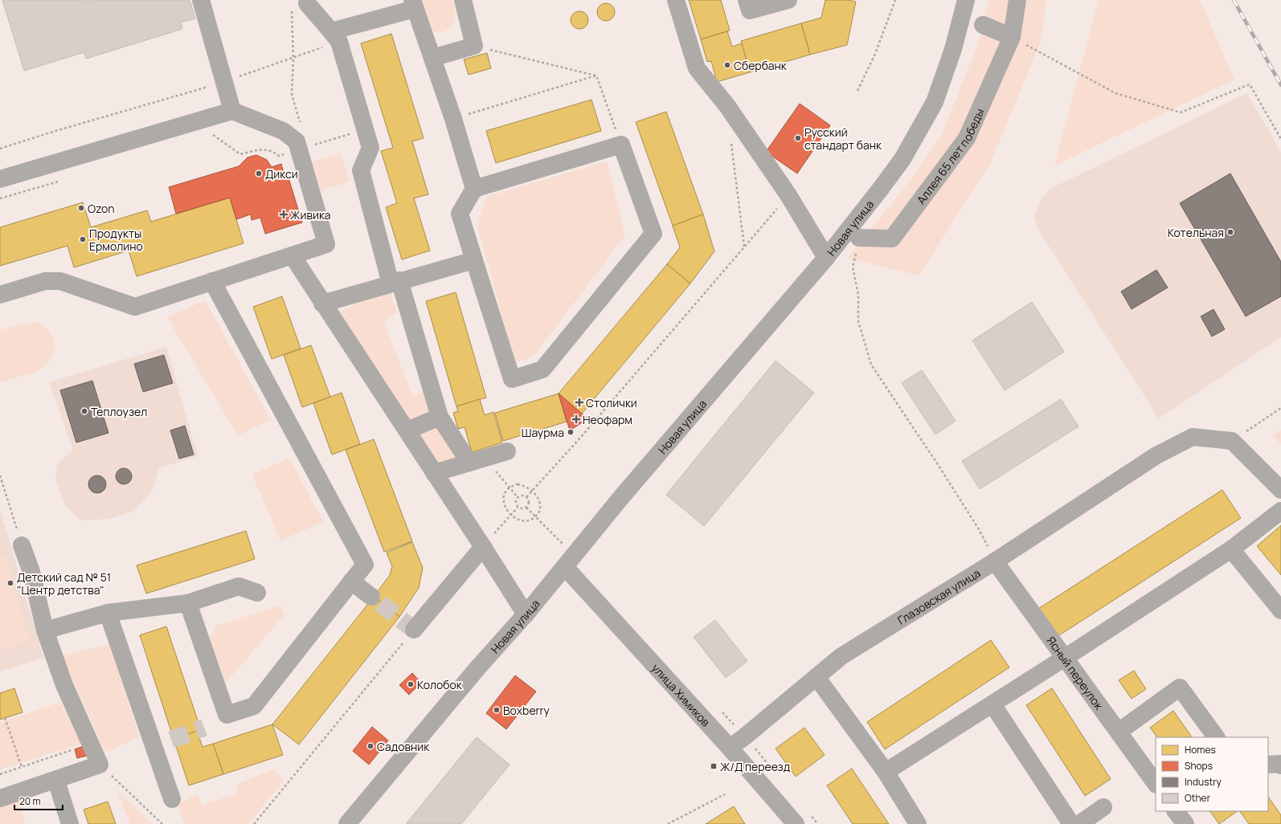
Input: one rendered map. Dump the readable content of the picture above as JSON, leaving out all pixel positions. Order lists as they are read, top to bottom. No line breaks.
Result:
{"streets":{"street":["Аллея 65 лет победы","Новая улица","Глазовская улица","Ясный переулок","улица Химиков"]},"crossings":[["Новая улица","улица Химиков"],["Глазовская улица","Ясный переулок"],["Глазовская улица","улица Химиков"]],"places":{"other":["Сбербанк","Русский стандарт банк","Дикси","Ozon","Котельная","Продукты Ермолино","Теплоузел","Шаурма","Детский сад № 51 \"Центр детства\"","Колобок","Boxberry","Садовник"],"health":["Живика","Столички","Неофарм"],"transit":["Ж/Д переезд"]},"legend":["Homes","Shops","Industry","Other"],"scale_bar":"20 m"}
